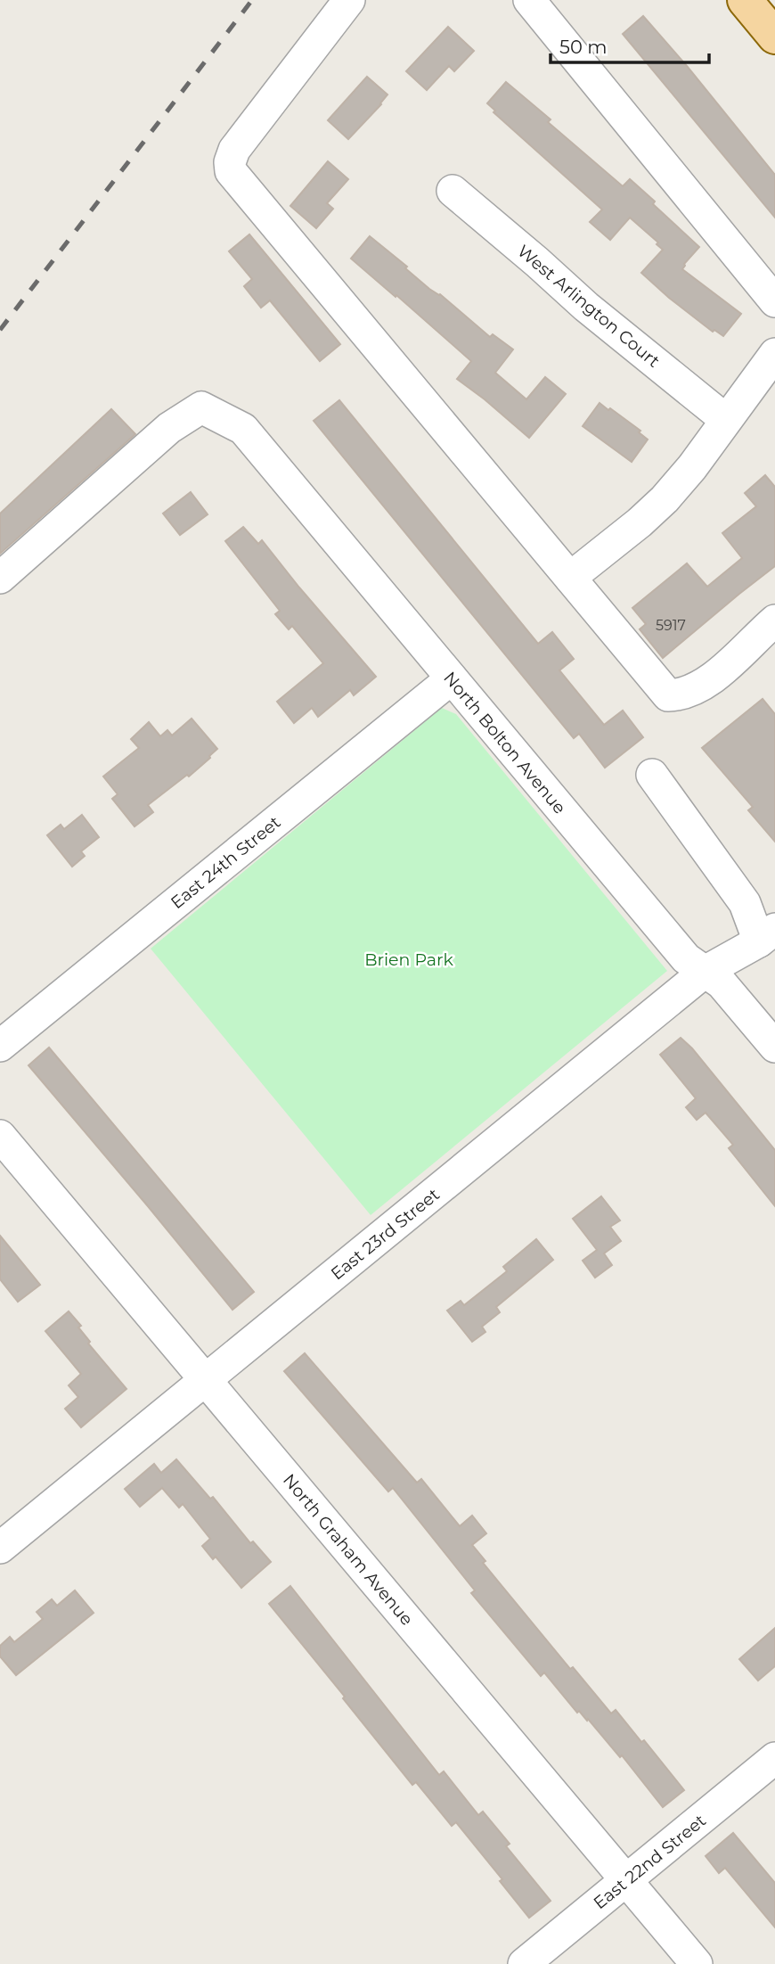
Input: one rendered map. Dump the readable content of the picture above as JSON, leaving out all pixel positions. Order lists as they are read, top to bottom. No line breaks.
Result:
{"streets":{"street":["West Arlington Court","North Bolton Avenue","East 24th Street","East 23rd Street","North Graham Avenue","East 22nd Street"]},"crossings":[["North Bolton Avenue","East 24th Street"],["North Bolton Avenue","East 23rd Street"],["East 23rd Street","North Graham Avenue"],["North Graham Avenue","East 22nd Street"]],"parks":["Brien Park"],"house_numbers":["5917"],"scale_bar":"50 m"}
